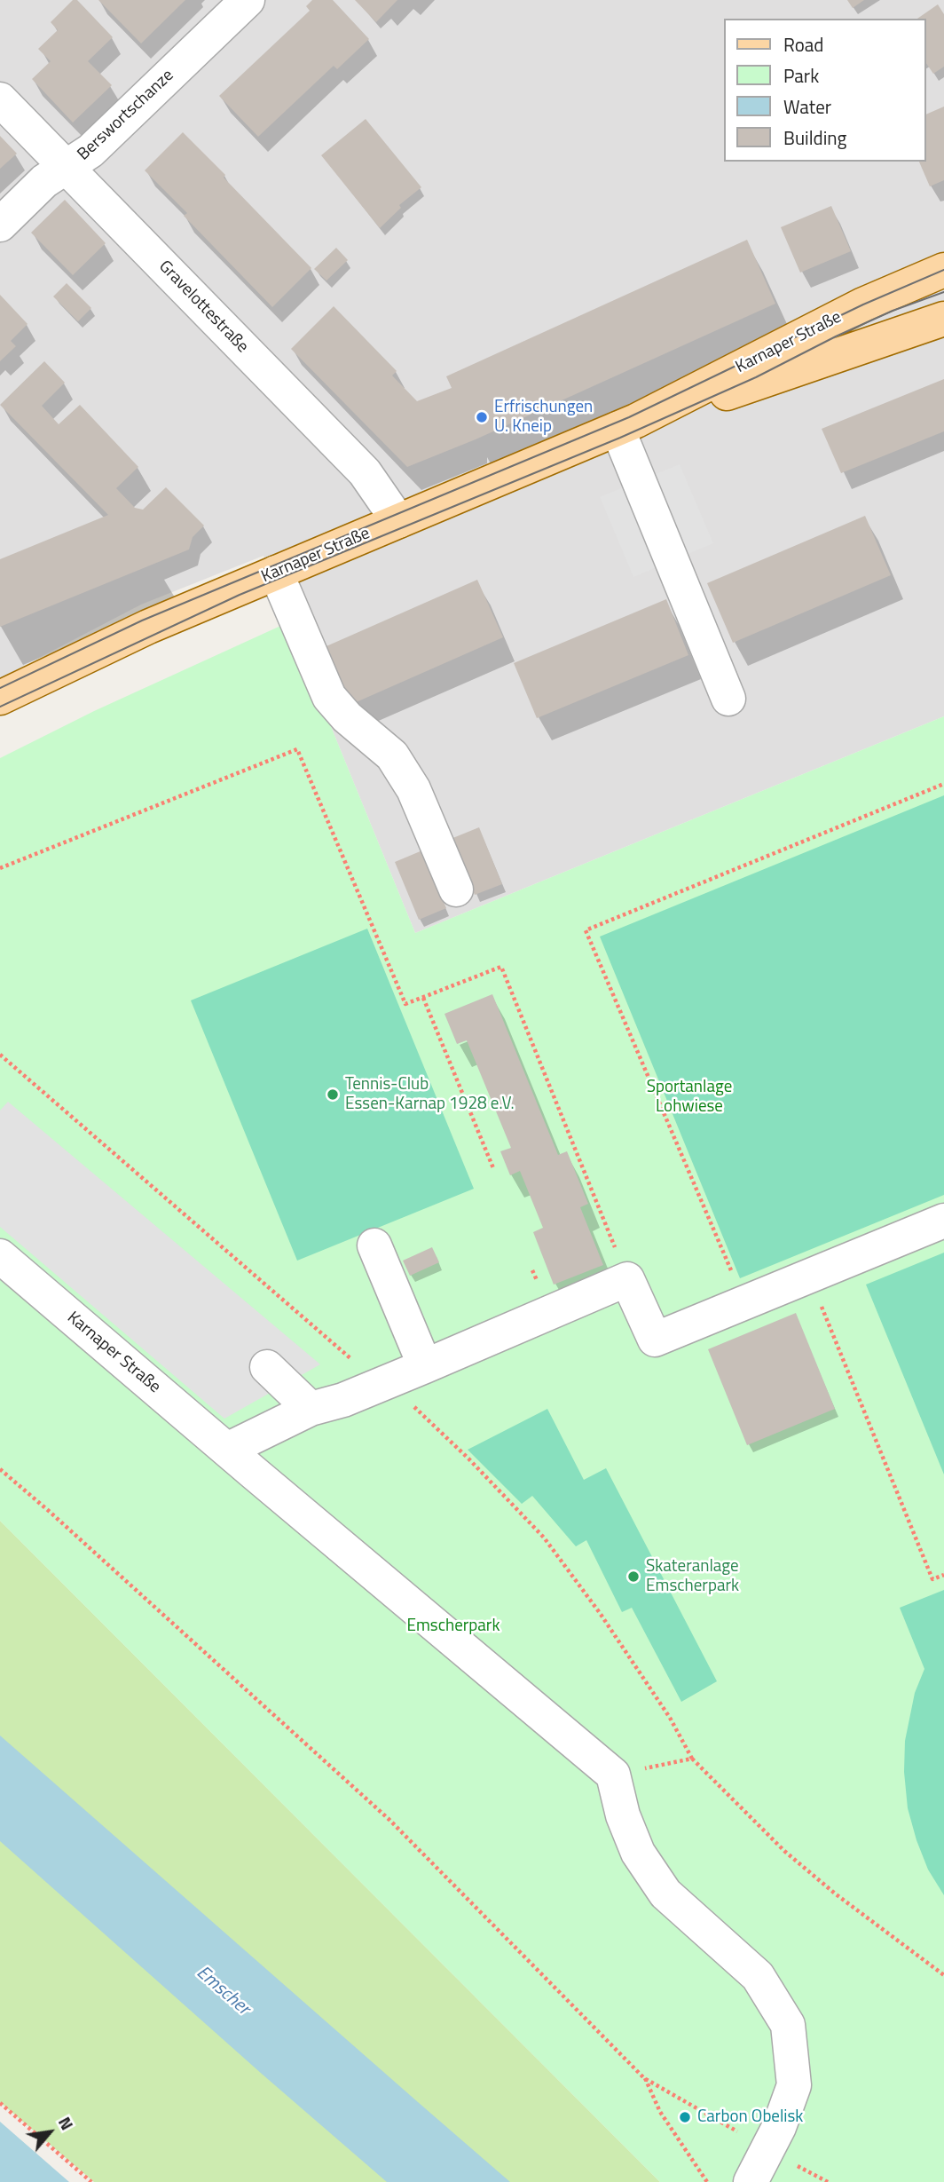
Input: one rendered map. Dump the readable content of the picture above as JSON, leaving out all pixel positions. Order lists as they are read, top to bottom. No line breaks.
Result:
{"streets":{"main road":["Karnaper Straße"],"street":["Berswortschanze","Gravelottestraße"]},"crossings":[["Berswortschanze","Gravelottestraße"],["Gravelottestraße","Karnaper Straße"]],"water":["Emscher"],"parks":["Sportanlage Lohwiese","Emscherpark"],"places":["Erfrischungen U. Kneip","Tennis-Club Essen-Karnap 1928 e.V.","Skateranlage Emscherpark","Carbon Obelisk"],"legend":["Road","Park","Water","Building"],"north":"top right"}
